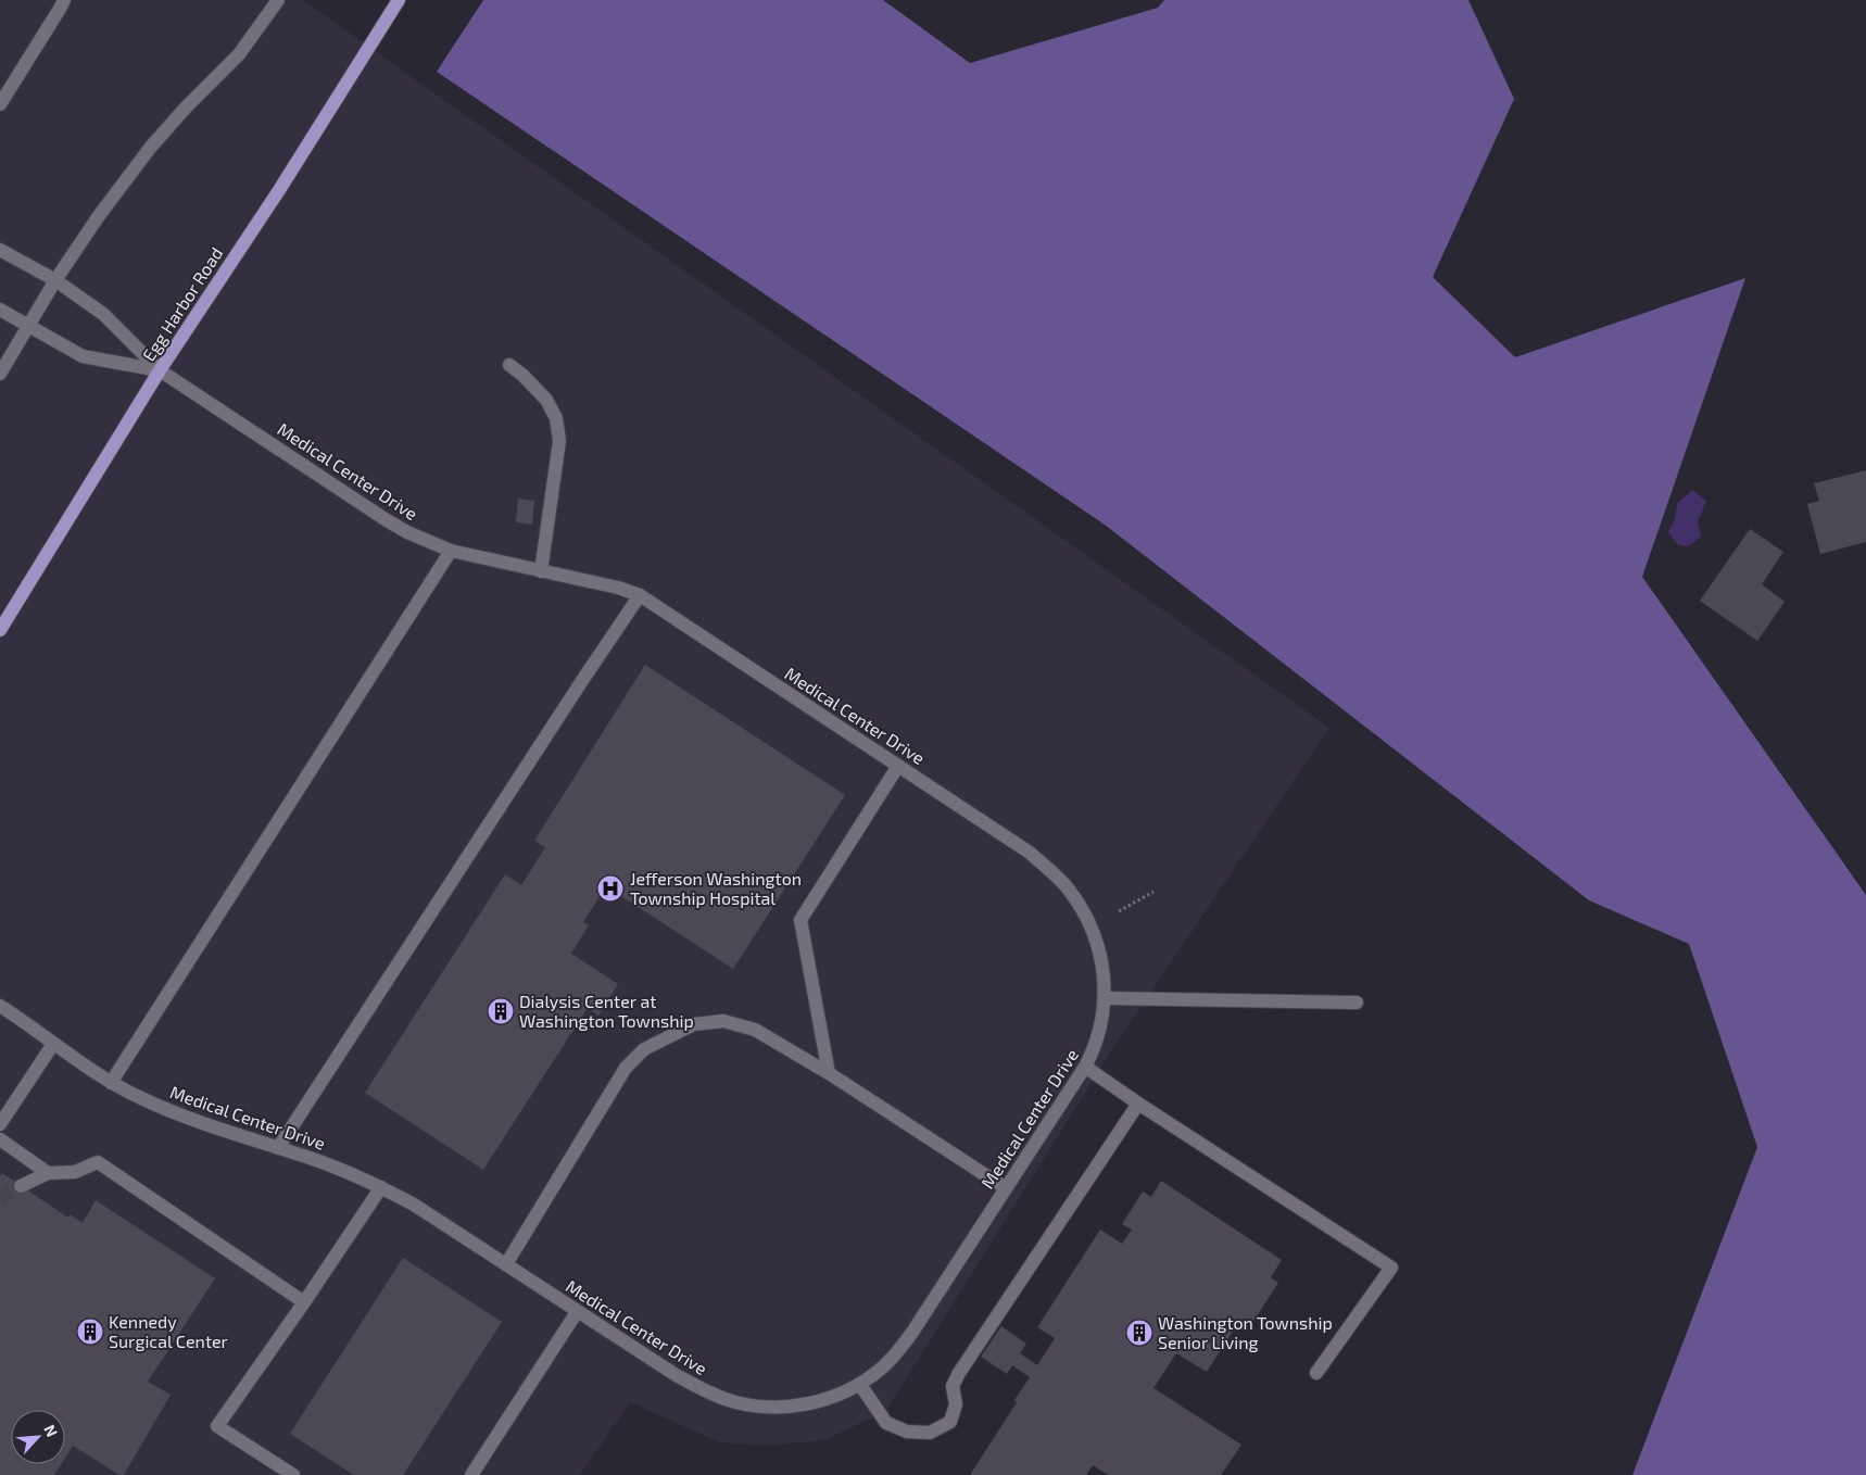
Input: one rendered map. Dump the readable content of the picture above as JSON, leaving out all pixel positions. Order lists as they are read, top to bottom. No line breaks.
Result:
{"streets":{"main road":["Egg Harbor Road"],"street":["Medical Center Drive"]},"crossings":[["Egg Harbor Road","Medical Center Drive"]],"places":{"hospital":["Jefferson Washington Township Hospital"],"building":["Dialysis Center at Washington Township","Kennedy Surgical Center","Washington Township Senior Living"]},"north":"top right"}
